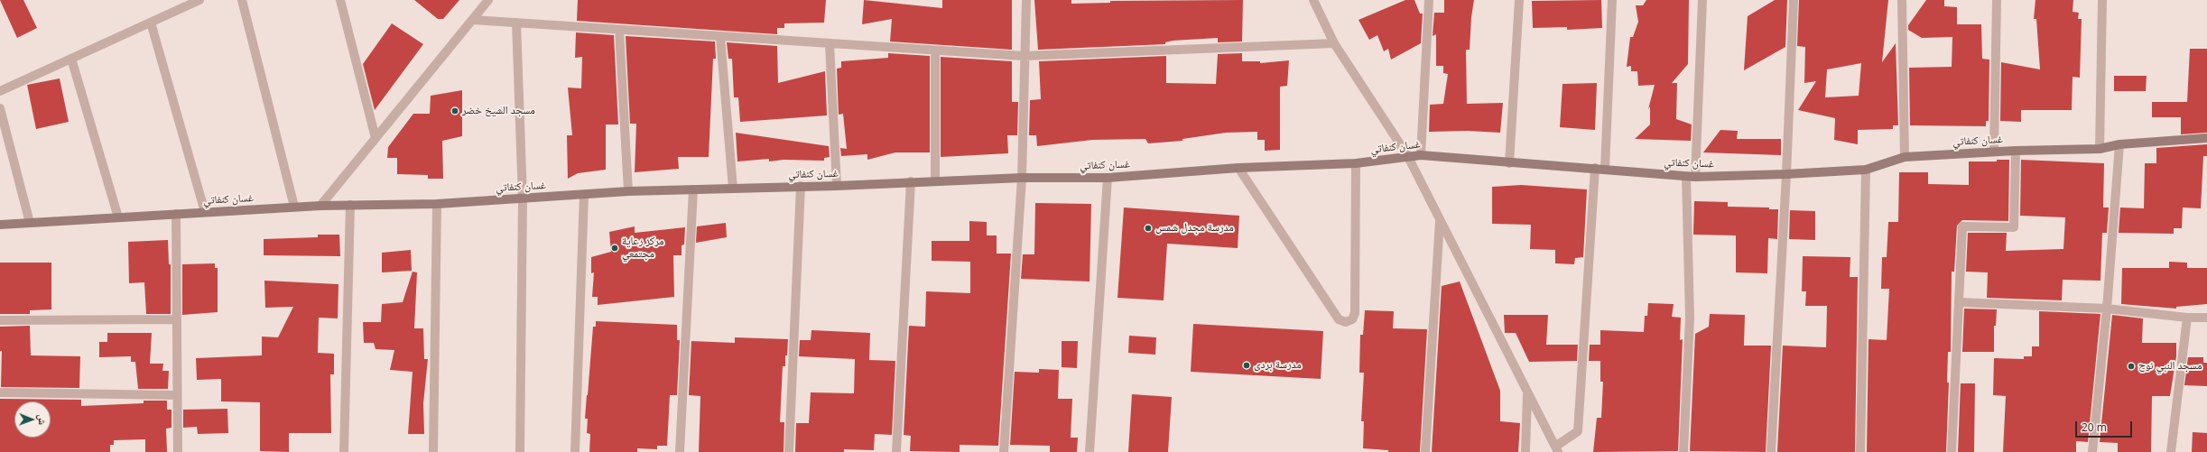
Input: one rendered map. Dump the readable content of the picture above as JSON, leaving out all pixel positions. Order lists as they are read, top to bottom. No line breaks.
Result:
{"streets":{"street":["غسان كنفاتي"]},"places":["مسجد الشيخ خضر","مدرسة مجدل شمس","مركز رعاية مجتمعي","مدرسة بردى","مسجد النبي نوح"],"scale_bar":"20 m","north":"right"}
